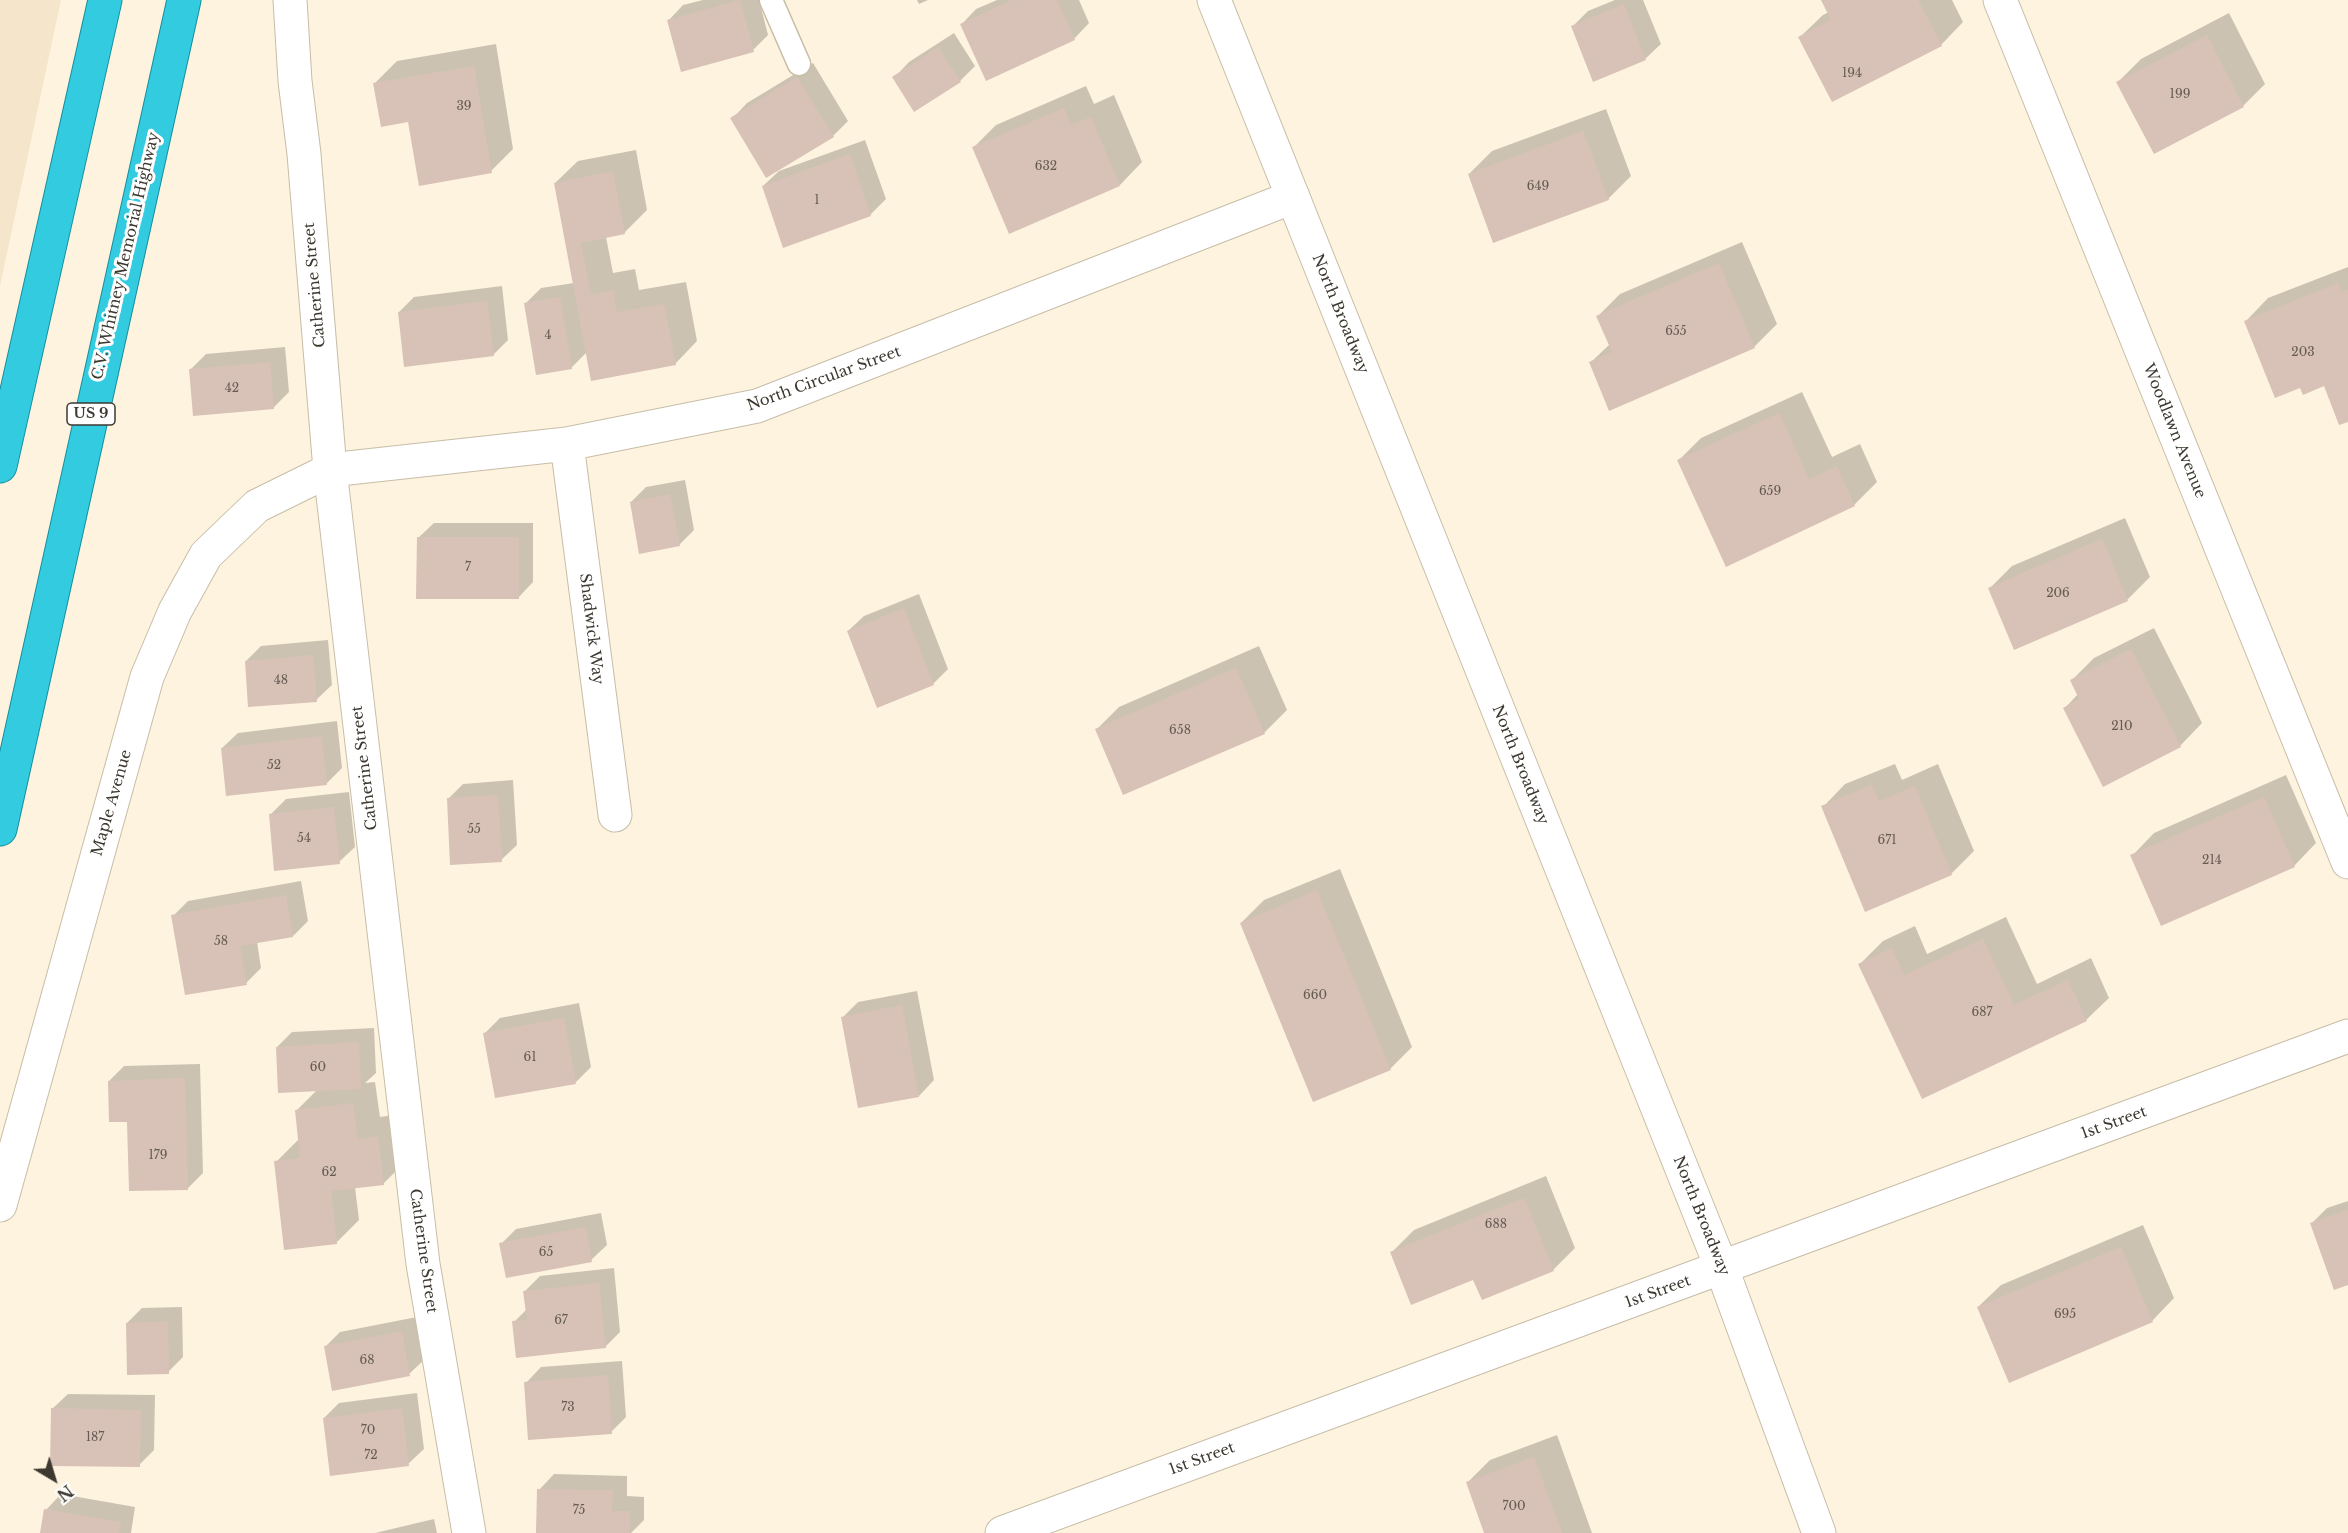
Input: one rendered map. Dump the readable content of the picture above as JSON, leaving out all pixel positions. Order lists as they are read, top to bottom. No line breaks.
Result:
{"streets":{"highway":["C.V. Whitney Memorial Highway","US 9"],"street":["Catherine Street","North Broadway","North Circular Street","Woodlawn Avenue","Shadwick Way","Maple Avenue","1st Street"]},"crossings":[["Catherine Street","North Circular Street"],["Catherine Street","Maple Avenue"],["North Broadway","North Circular Street"],["North Broadway","1st Street"],["North Circular Street","Shadwick Way"],["North Circular Street","Maple Avenue"]],"house_numbers":["194","199","39","632","649","1","655","4","203","42","659","7","206","48","210","658","52","55","54","671","214","58","660","687","61","60","179","62","688","65","695","67","68","73","70","187","72","700","75"],"north":"bottom right"}
